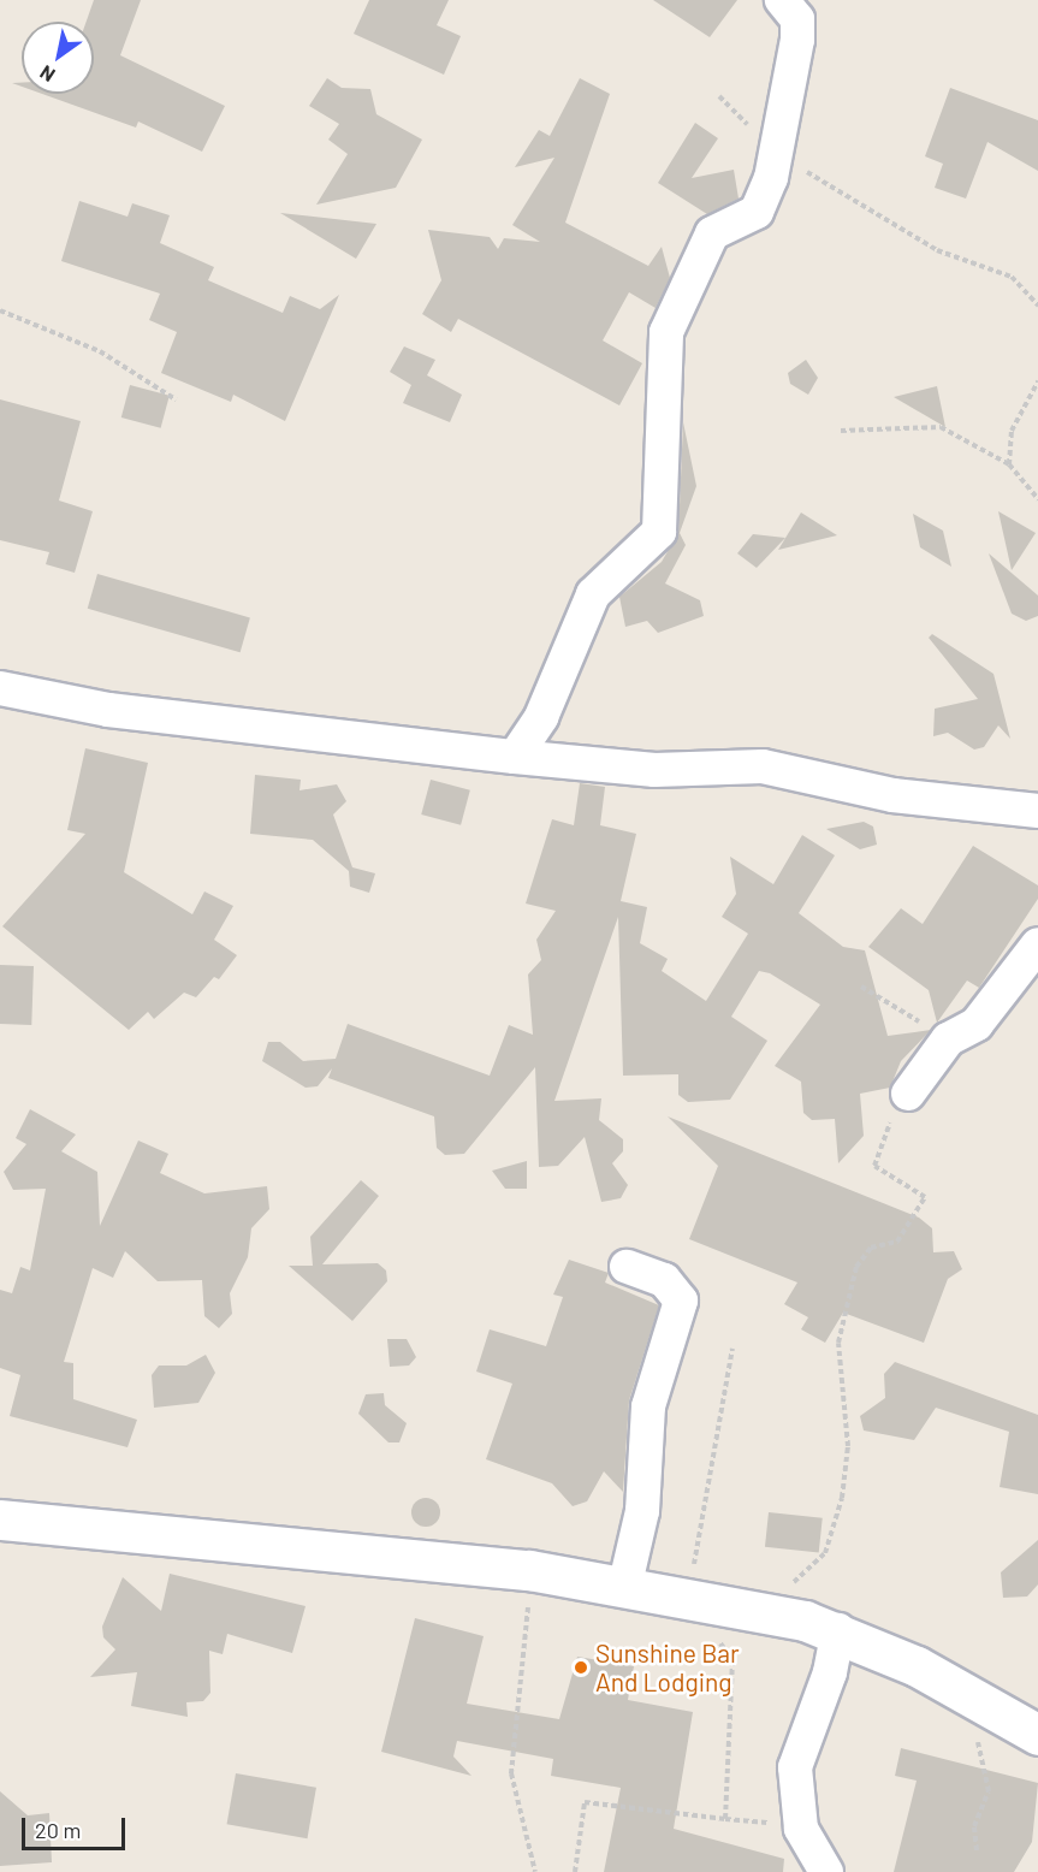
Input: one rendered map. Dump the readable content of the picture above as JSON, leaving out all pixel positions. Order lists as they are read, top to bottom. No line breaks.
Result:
{"places":["Sunshine Bar And Lodging"],"scale_bar":"20 m","north":"bottom left"}
